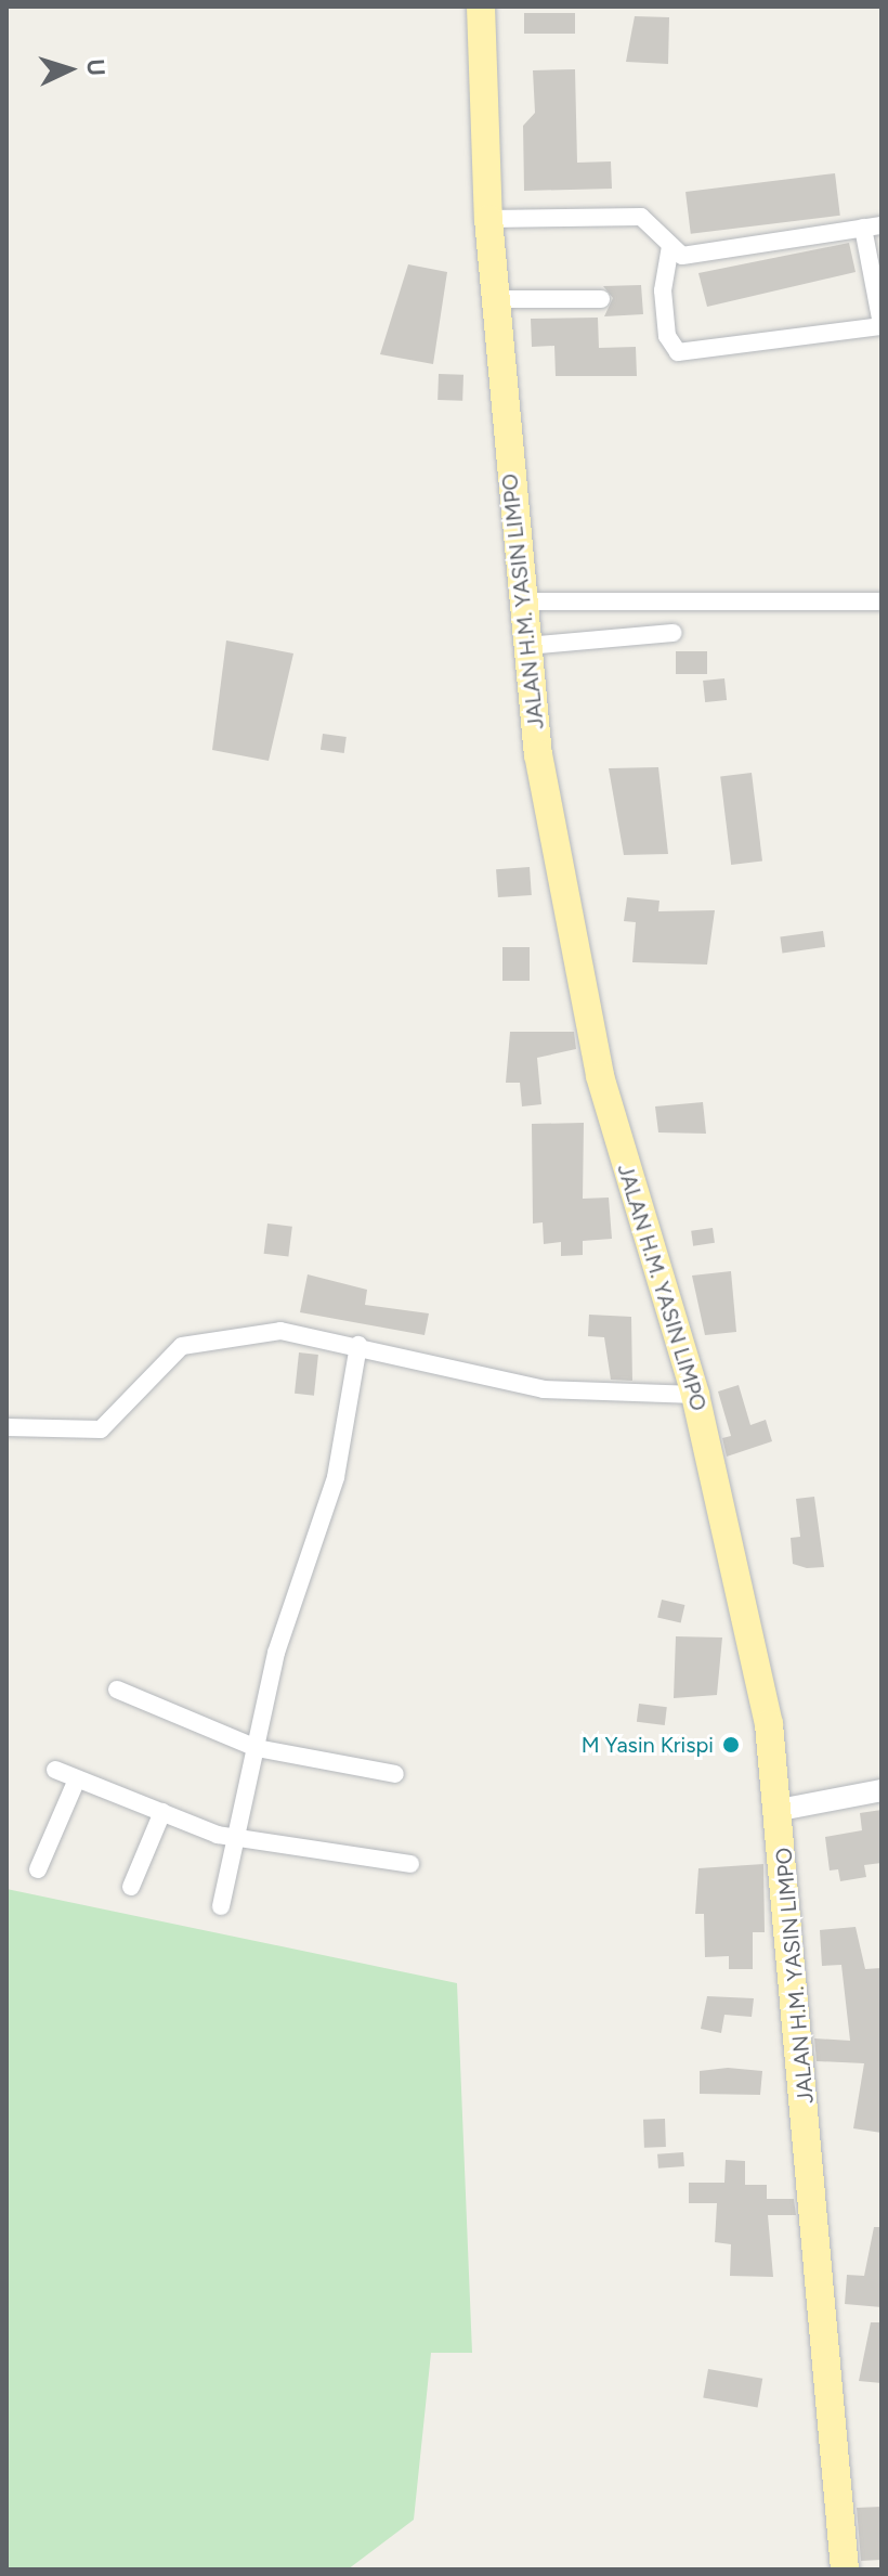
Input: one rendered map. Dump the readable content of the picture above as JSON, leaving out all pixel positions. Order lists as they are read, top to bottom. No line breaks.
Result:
{"streets":{"main road":["JALAN H.M. YASIN LIMPO"]},"places":["M Yasin Krispi"],"north":"right"}
